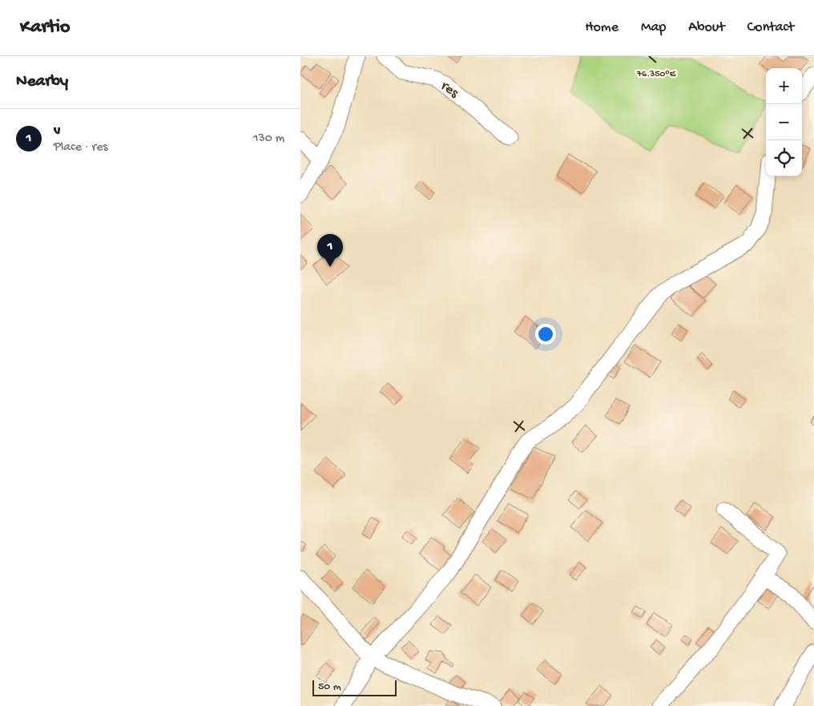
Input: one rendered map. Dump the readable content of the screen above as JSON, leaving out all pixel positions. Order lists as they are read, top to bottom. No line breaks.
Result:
{"streets":{"street":["res"]},"scale_bar":"50 m","page":{"header":"Kartio","nav":["Home","Map","About","Contact"],"heading":"Nearby","map_buttons":["+","−"],"list":[{"mark":"1","name":"v","note":"Place · res","value":"130 m"}],"pins":"1","scale":"50 m"},"coordinates":["76.350°E"]}
